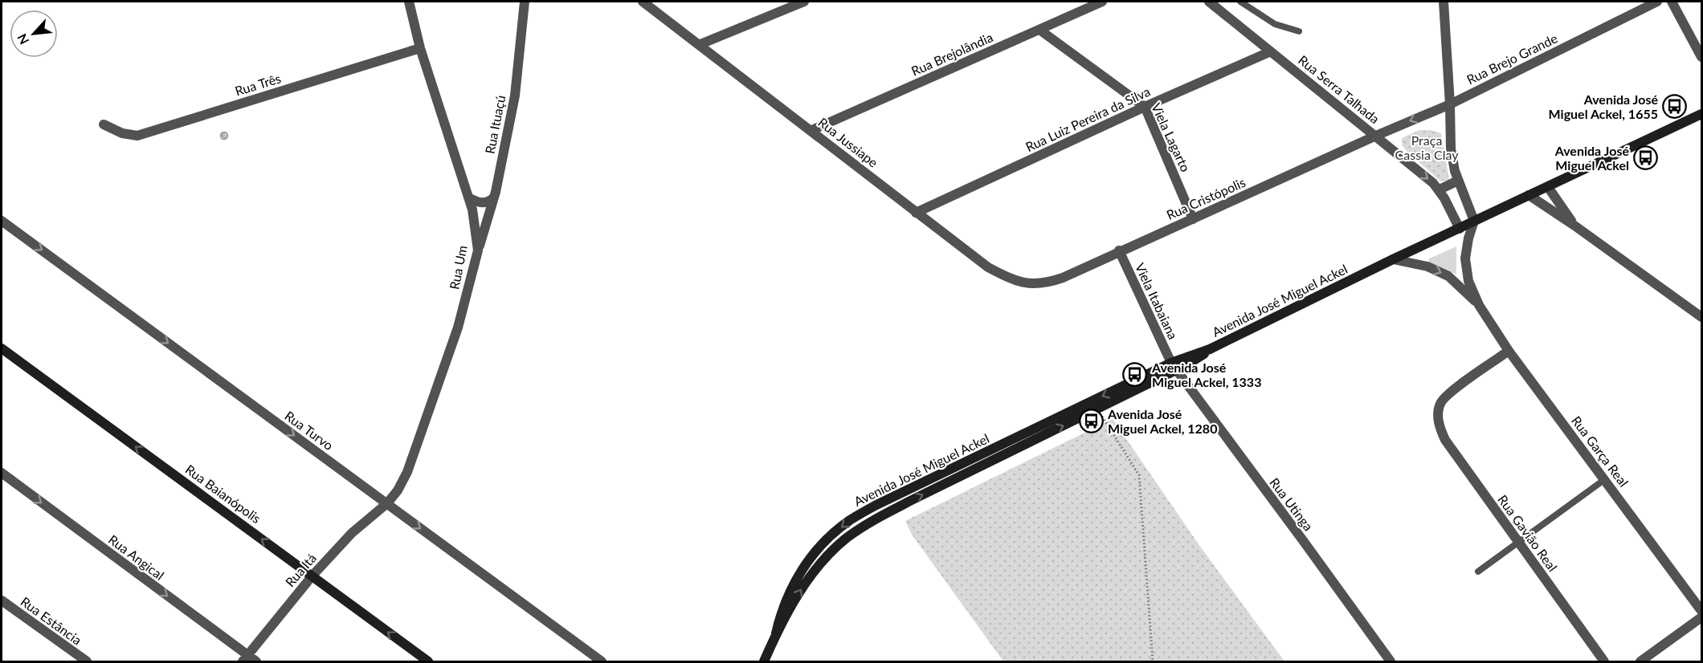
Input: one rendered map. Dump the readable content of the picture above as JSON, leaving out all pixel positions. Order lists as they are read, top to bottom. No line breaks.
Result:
{"streets":{"street":["Rua Brejolândia","Rua Brejo Grande","Rua Três","Rua Serra Talhada","Rua Luiz Pereira da Silva","Rua Ituaçú","Viela Lagarto","Rua Jussiape","Rua Cristópolis","Rua Um","Avenida José Miguel Ackel","Viela Itabaiana","Rua Turvo","Rua Garça Real","Rua Baianópolis","Rua Utinga","Rua Gavião Real","Rua Angical","Rua Itá","Rua Estância"]},"crossings":[["Rua Brejolândia","Viela Lagarto"],["Rua Brejolândia","Rua Jussiape"],["Rua Brejo Grande","Rua Serra Talhada"],["Rua Brejo Grande","Rua Cristópolis"],["Rua Três","Rua Um"],["Rua Serra Talhada","Rua Luiz Pereira da Silva"],["Rua Serra Talhada","Rua Cristópolis"],["Rua Serra Talhada","Avenida José Miguel Ackel"],["Rua Luiz Pereira da Silva","Viela Lagarto"],["Rua Luiz Pereira da Silva","Rua Jussiape"],["Rua Ituaçú","Rua Um"],["Viela Lagarto","Rua Cristópolis"],["Rua Jussiape","Rua Cristópolis"],["Rua Cristópolis","Viela Itabaiana"],["Rua Um","Rua Turvo"],["Rua Um","Rua Itá"],["Avenida José Miguel Ackel","Viela Itabaiana"],["Avenida José Miguel Ackel","Rua Utinga"],["Viela Itabaiana","Rua Utinga"],["Rua Turvo","Rua Itá"],["Rua Garça Real","Rua Gavião Real"],["Rua Baianópolis","Rua Itá"],["Rua Angical","Rua Itá"]],"one_way":["Rua Turvo","Rua Baianópolis","Rua Angical"],"parks":["Praça Cassia Clay"],"places":{"bus stop":["Avenida José Miguel Ackel, 1655","Avenida José Miguel Ackel","Avenida José Miguel Ackel, 1333","Avenida José Miguel Ackel, 1280"]},"north":"bottom left"}
